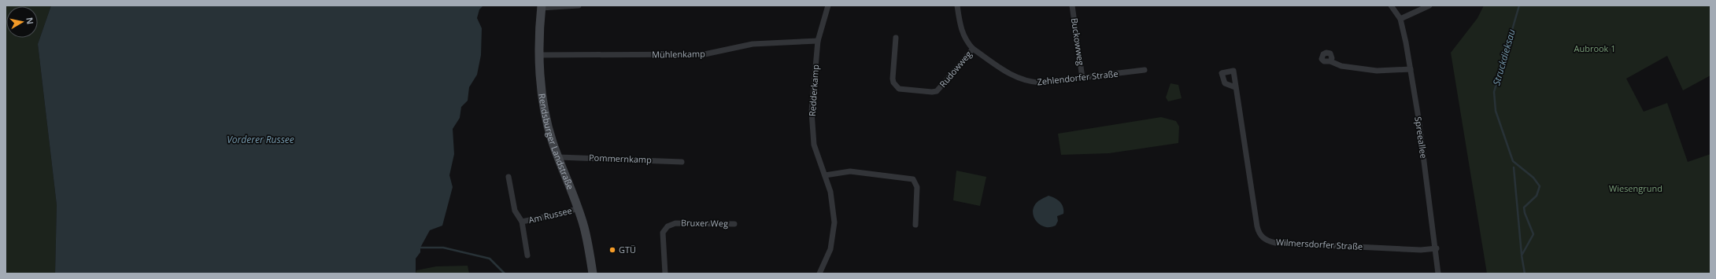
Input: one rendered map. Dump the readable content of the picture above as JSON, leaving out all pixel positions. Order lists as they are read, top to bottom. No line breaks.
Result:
{"streets":{"street":["Buckowweg","Mühlenkamp","Rudowweg","Zehlendorfer Straße","Redderkamp","Spreeallee","Rendsburger Landstraße","Pommernkamp","Am Russee","Bruxer Weg","Wilmersdorfer Straße"]},"crossings":[["Buckowweg","Zehlendorfer Straße"],["Mühlenkamp","Redderkamp"],["Mühlenkamp","Rendsburger Landstraße"],["Rudowweg","Zehlendorfer Straße"],["Spreeallee","Wilmersdorfer Straße"],["Rendsburger Landstraße","Pommernkamp"],["Rendsburger Landstraße","Am Russee"]],"water":["Struckdieksau","Vorderer Russee"],"parks":["Aubrook 1","Wiesengrund"],"places":["GTÜ"],"north":"right"}
